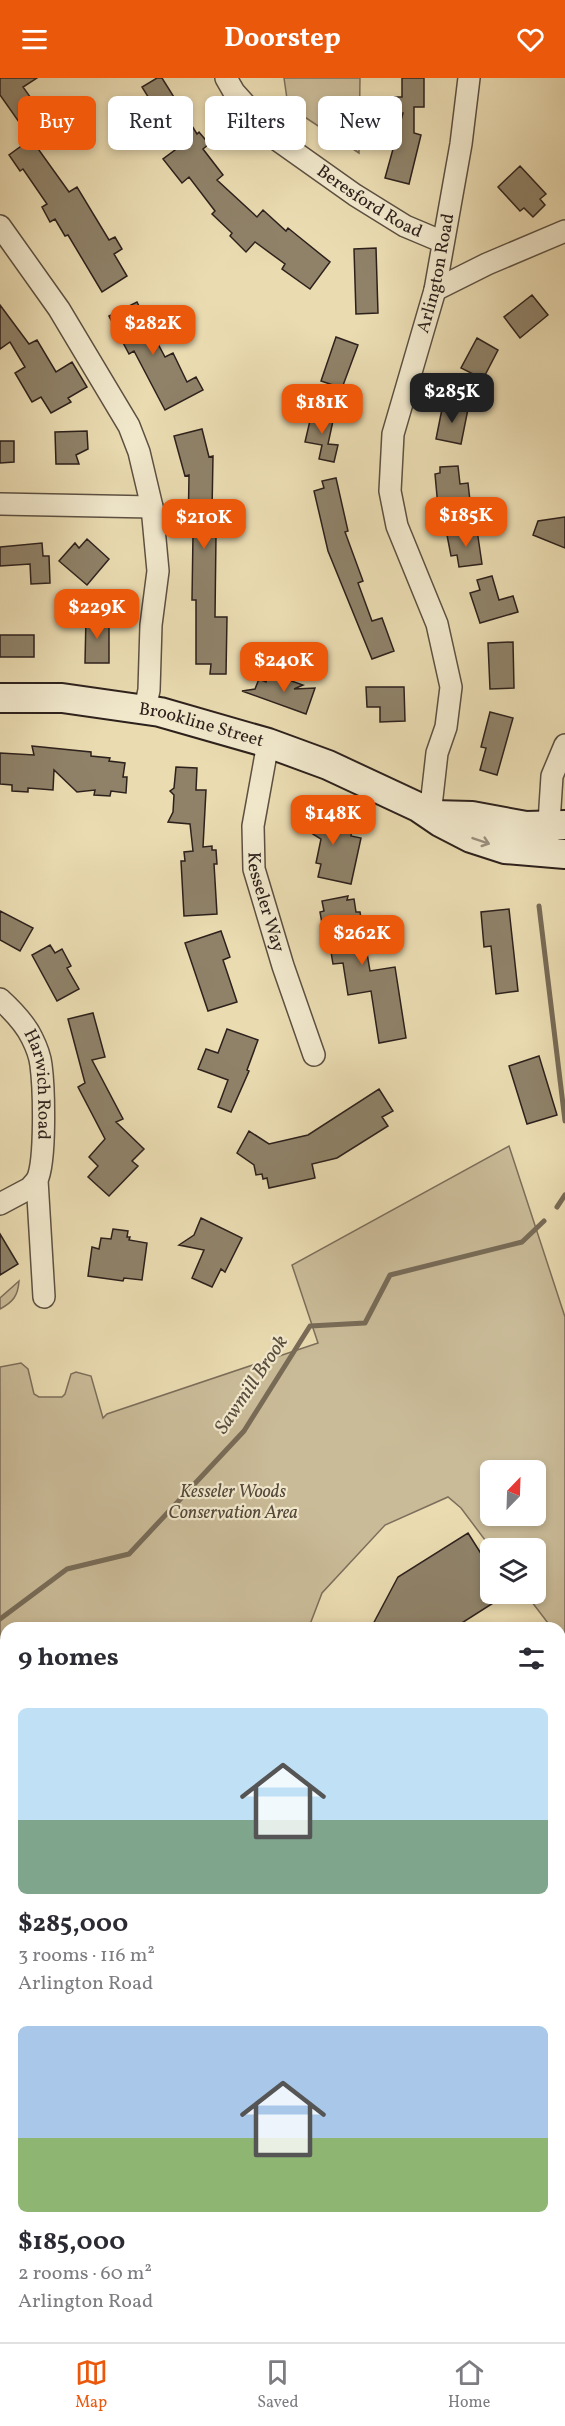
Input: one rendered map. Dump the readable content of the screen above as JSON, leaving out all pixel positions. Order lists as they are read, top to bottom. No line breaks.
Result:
{"streets":{"main road":["Brookline Street"],"street":["Beresford Road","Arlington Road","Kesseler Way","Harwich Road"]},"crossings":[["Beresford Road","Arlington Road"],["Arlington Road","Brookline Street"],["Brookline Street","Kesseler Way"]],"water":["Sawmill Brook"],"parks":["Kesseler Woods Conservation Area"],"north":"top right","page":{"header":"Doorstep","chip":["Buy","Rent","Filters","New"],"price":["$282K","$285K","$181K","$185K","$210K","$229K","$240K","$148K","$262K"],"heading":"9 homes","list":[{"name":"$285,000","note":"3 rooms · 116 m² · Arlington Road"},{"name":"$185,000","note":"2 rooms · 60 m² · Arlington Road"}],"tabs":["Map","Saved","Home"]}}
